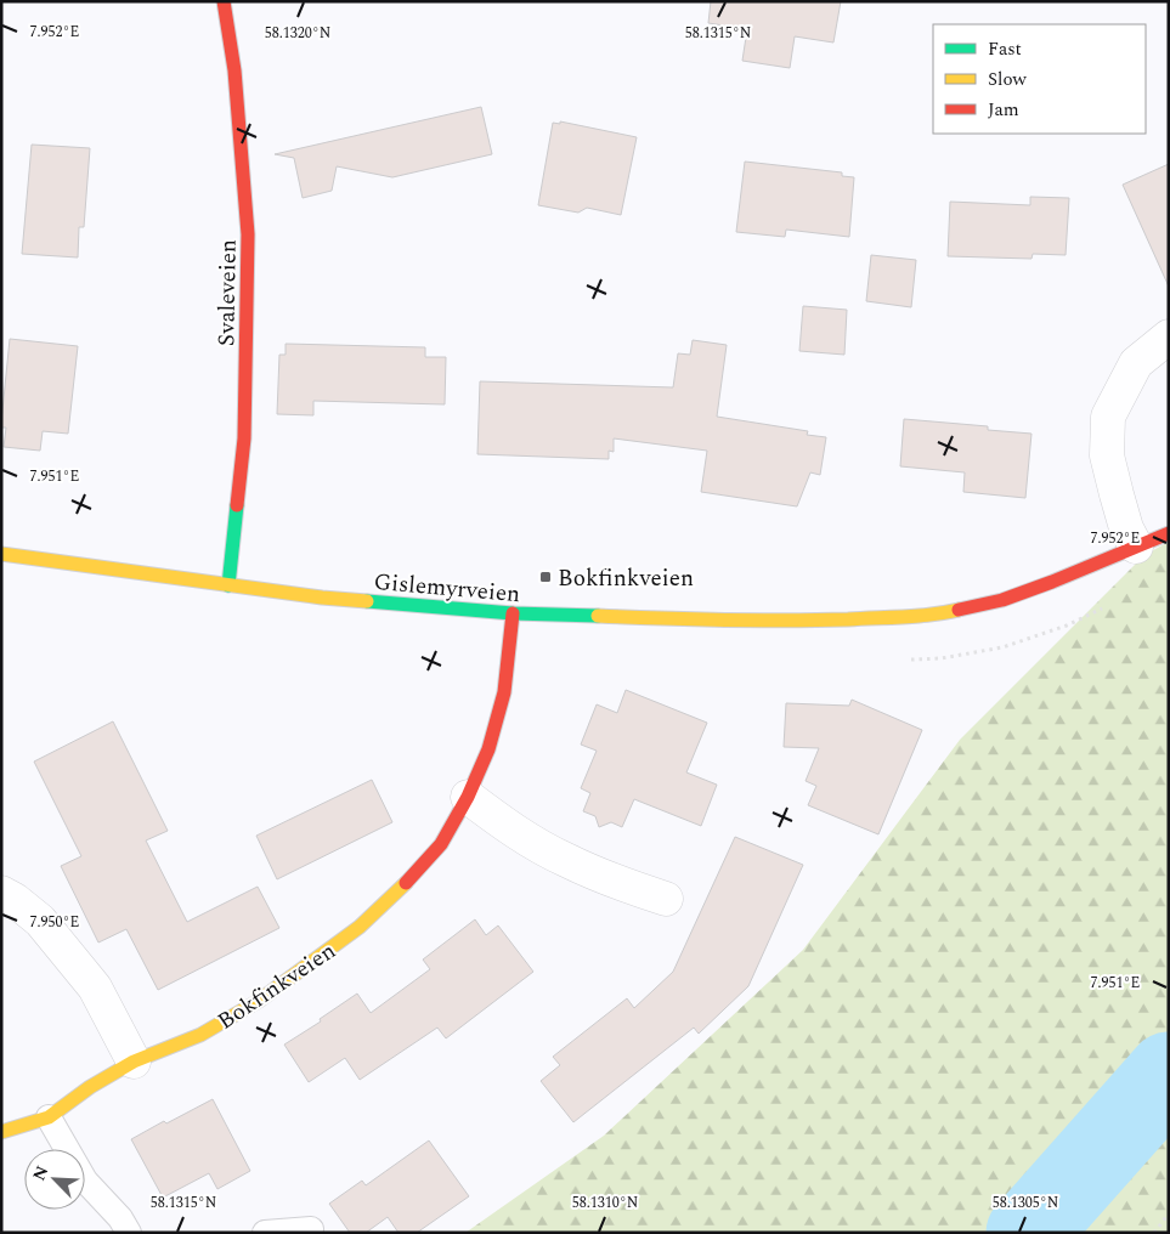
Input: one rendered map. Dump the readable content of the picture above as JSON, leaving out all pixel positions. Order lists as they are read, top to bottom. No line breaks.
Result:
{"streets":{"street":["Svaleveien","Gislemyrveien","Bokfinkveien"]},"crossings":[["Svaleveien","Gislemyrveien"],["Gislemyrveien","Bokfinkveien"]],"places":{"transit":["Bokfinkveien"]},"legend":["Fast","Slow","Jam"],"north":"top left","coordinates":["7.952°E","58.1320°N","58.1315°N","7.951°E","7.950°E","58.1310°N","58.1305°N"]}
